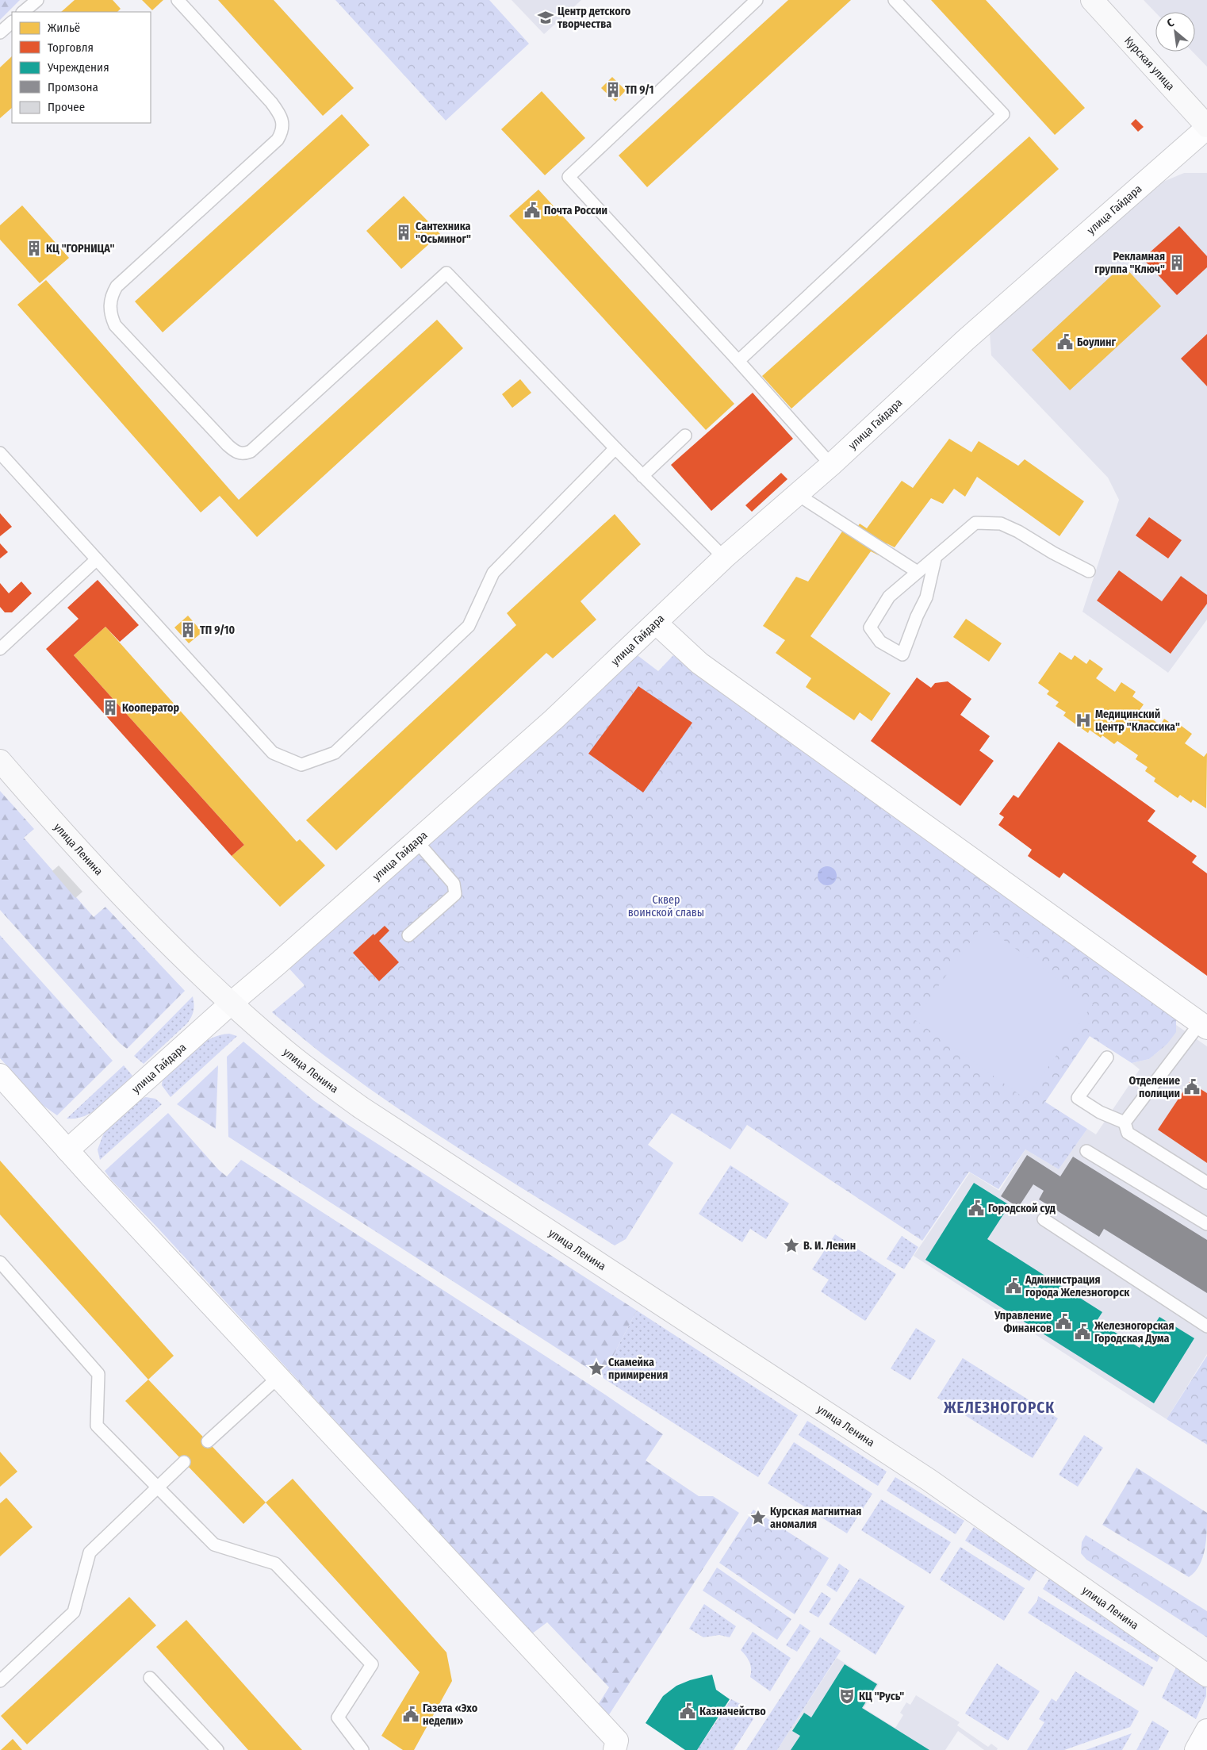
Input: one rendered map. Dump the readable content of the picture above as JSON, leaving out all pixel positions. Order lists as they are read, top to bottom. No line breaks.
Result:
{"streets":{"main road":["Курская улица","улица Ленина"],"street":["улица Гайдара"]},"crossings":[["Курская улица","улица Гайдара"],["улица Гайдара","улица Ленина"]],"districts":["ЖЕЛЕЗНОГОРСК"],"parks":["Сквер воинской славы"],"places":{"school or university":["Центр детского творчества"],"building":["ТП 9/1","Сантехника \"Осьминог\"","КЦ \"ГОРНИЦА\"","Рекламная группа \"Ключ\"","ТП 9/10","Кооператор"],"public building":["Почта России","Боулинг","Отделение полиции","Городской суд","Администрация города Железногорск","Управление Финансов","Железногорская Городская Дума","Казначейство","Газета «Эхо недели»"],"hospital":["Медицинский Центр \"Классика\""],"place":["В. И. Ленин","Скамейка примирения","Курская магнитная аномалия"],"theatre":["КЦ \"Русь\""]},"legend":["Жильё","Торговля","Учреждения","Промзона","Прочее"],"north":"top left"}
